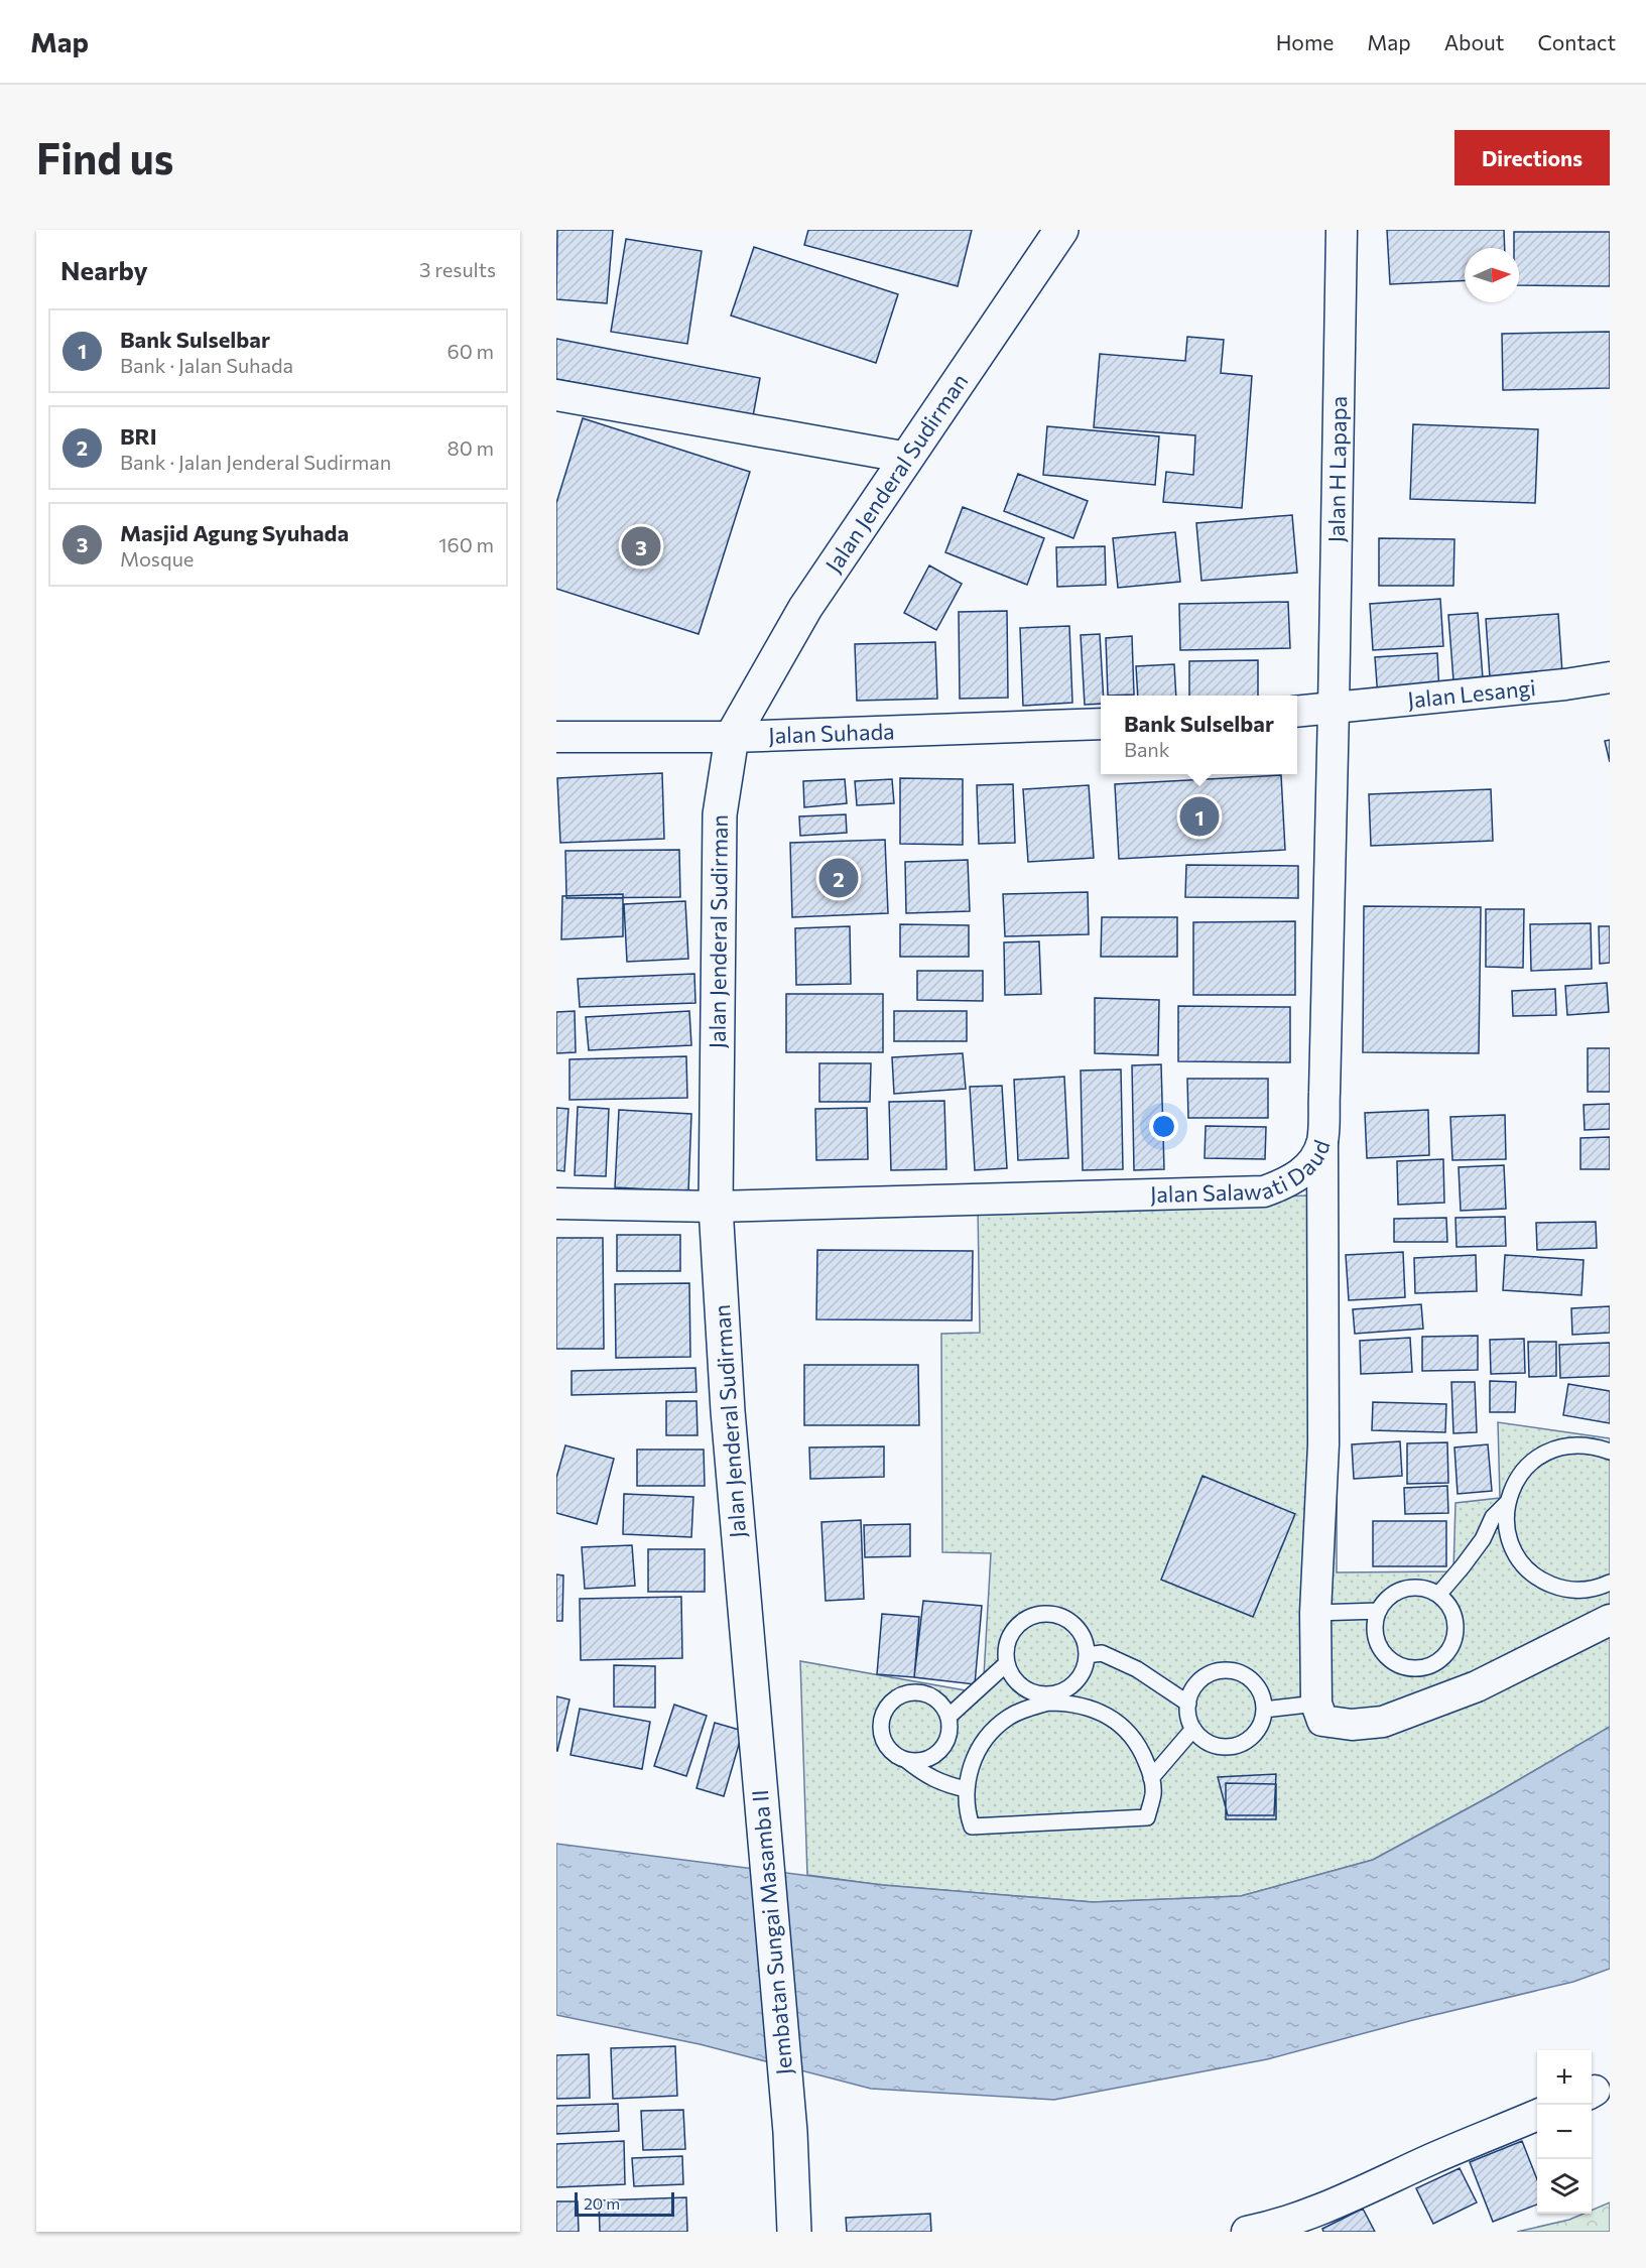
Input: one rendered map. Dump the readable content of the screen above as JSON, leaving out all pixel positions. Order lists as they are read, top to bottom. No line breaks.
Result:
{"streets":{"highway":["Jalan Jenderal Sudirman","Jembatan Sungai Masamba II"],"street":["Jalan H Lapapa","Jalan Lesangi","Jalan Suhada","Jalan Salawati Daud"]},"crossings":[["Jalan H Lapapa","Jalan Lesangi"],["Jalan H Lapapa","Jalan Salawati Daud"],["Jalan Jenderal Sudirman","Jalan Suhada"],["Jalan Jenderal Sudirman","Jalan Salawati Daud"],["Jalan Jenderal Sudirman","Jembatan Sungai Masamba II"],["Jalan Lesangi","Jalan Salawati Daud"]],"scale_bar":"20 m","north":"right","page":{"header":"Map","nav":["Home","Map","About","Contact"],"buttons":"Directions","title":"Find us","heading":["Nearby","3 results"],"list":[{"mark":"1","name":"Bank Sulselbar","note":"Bank · Jalan Suhada","value":"60 m"},{"mark":"2","name":"BRI","note":"Bank · Jalan Jenderal Sudirman","value":"80 m"},{"mark":"3","name":"Masjid Agung Syuhada","note":"Mosque","value":"160 m"}],"pins":["3","1","2"],"popup":["Bank Sulselbar","Bank"],"map_buttons":["+","−"],"scale":"20 m"}}
